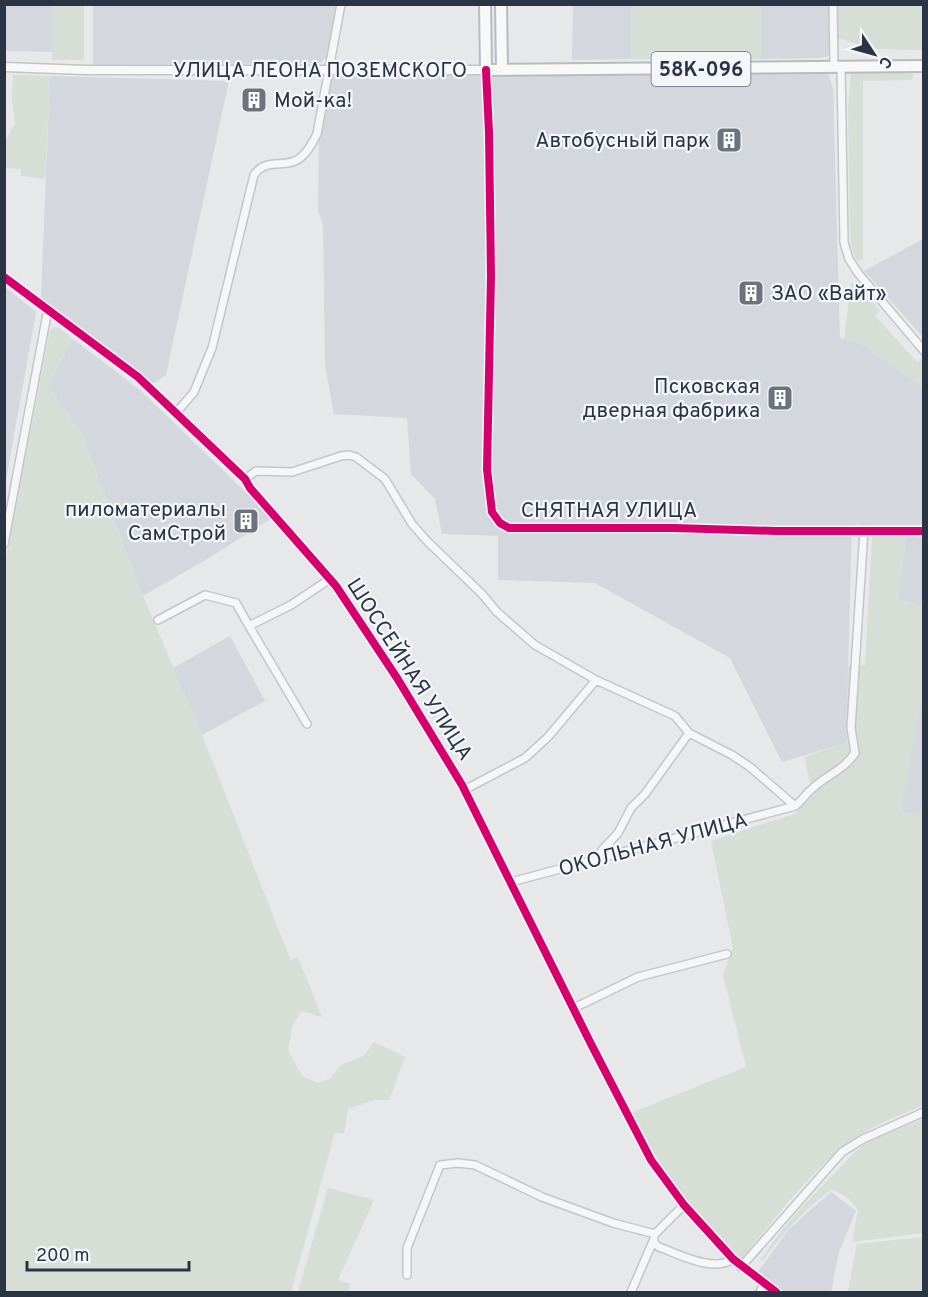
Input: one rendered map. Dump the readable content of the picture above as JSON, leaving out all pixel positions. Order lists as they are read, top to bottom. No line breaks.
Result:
{"streets":{"highway":["58К-096","УЛИЦА ЛЕОНА ПОЗЕМСКОГО"],"street":["СНЯТНАЯ УЛИЦА","ШОССЕЙНАЯ УЛИЦА","ОКОЛЬНАЯ УЛИЦА"]},"crossings":[["УЛИЦА ЛЕОНА ПОЗЕМСКОГО","СНЯТНАЯ УЛИЦА"],["ШОССЕЙНАЯ УЛИЦА","ОКОЛЬНАЯ УЛИЦА"]],"places":{"building":["Мой-ка!","Автобусный парк","ЗАО «Вайт»","Псковская дверная фабрика","пиломатериалы СамСтрой"]},"scale_bar":"200 m","north":"bottom right"}
